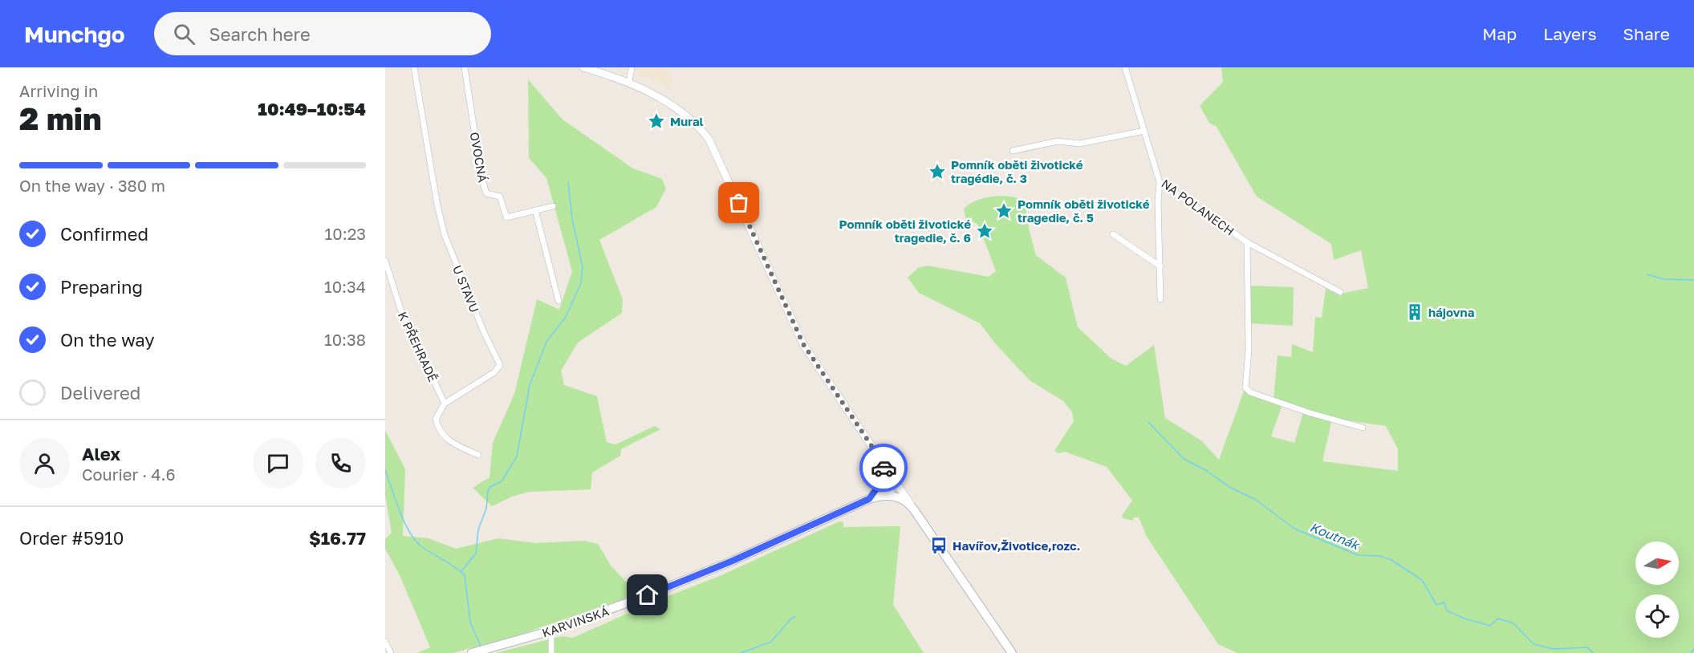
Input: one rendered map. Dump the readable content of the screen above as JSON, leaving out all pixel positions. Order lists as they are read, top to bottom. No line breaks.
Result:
{"streets":{"main road":["KARVINSKÁ"],"street":["OVOCNÁ","NA POLANECH","U STAVU","K PŘEHRADĚ"]},"crossings":[["U STAVU","K PŘEHRADĚ"]],"water":["Koutnák"],"places":{"place":["Mural","Pomník oběti životické tragédie, č. 3","Pomník oběti životické tragedie, č. 5","Pomník oběti životické tragedie, č. 6"],"building":["hájovna"],"bus stop":["Havířov,Životice,rozc."]},"north":"right","page":{"header":"Munchgo","search":"Search here","nav":["Map","Layers","Share"],"heading":["2 min","Arriving in","10:49–10:54"],"panel":["Alex","Courier · 4.6","Order #5910","$16.77"],"bar":"On the way · 380 m","list":[["Confirmed","10:23"],["Preparing","10:34"],["On the way","10:38"],"Delivered"]}}
